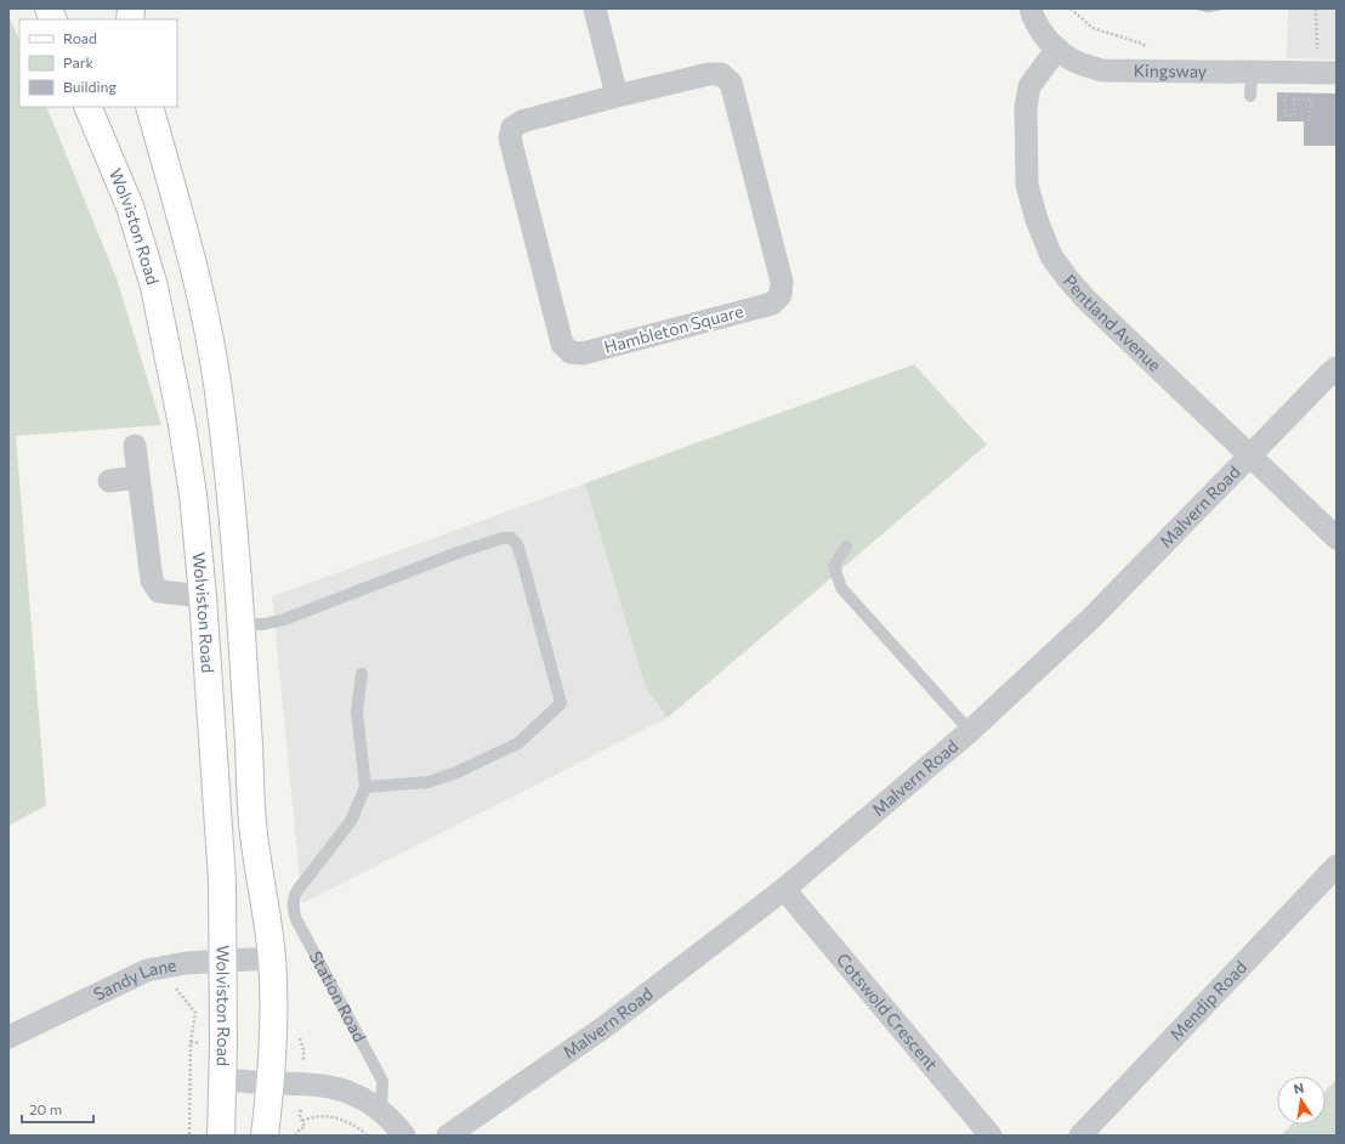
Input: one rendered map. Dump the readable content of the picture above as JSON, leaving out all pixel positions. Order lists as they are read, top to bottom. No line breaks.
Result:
{"streets":{"street":["Kingsway","Wolviston Road","Pentland Avenue","Hambleton Square","Malvern Road","Sandy Lane","Mendip Road","Cotswold Crescent"],"lane":["Station Road"]},"crossings":[["Kingsway","Pentland Avenue"],["Wolviston Road","Sandy Lane"],["Pentland Avenue","Malvern Road"],["Malvern Road","Cotswold Crescent"]],"legend":["Road","Park","Building"],"scale_bar":"20 m","north":"top"}
